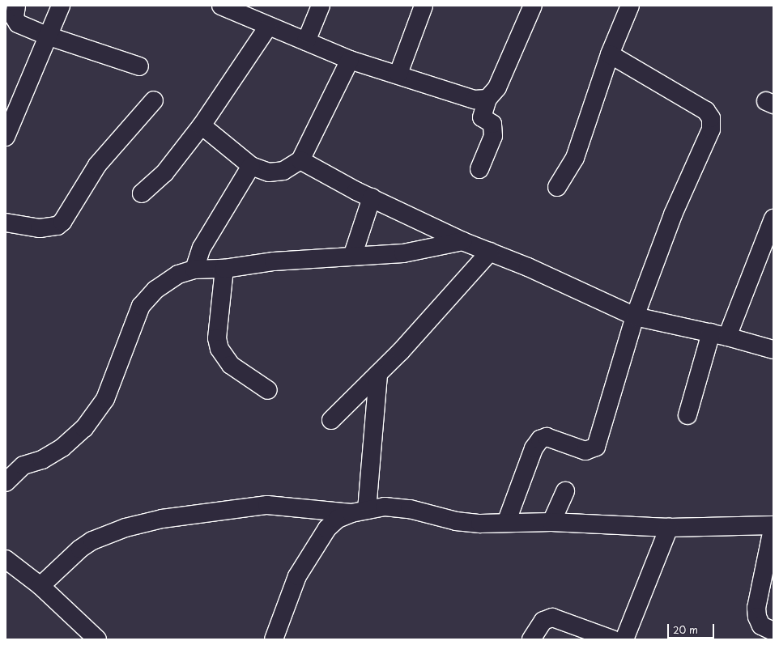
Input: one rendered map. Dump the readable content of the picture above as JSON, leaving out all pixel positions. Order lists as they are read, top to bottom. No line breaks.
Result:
{"scale_bar":"20 m"}
